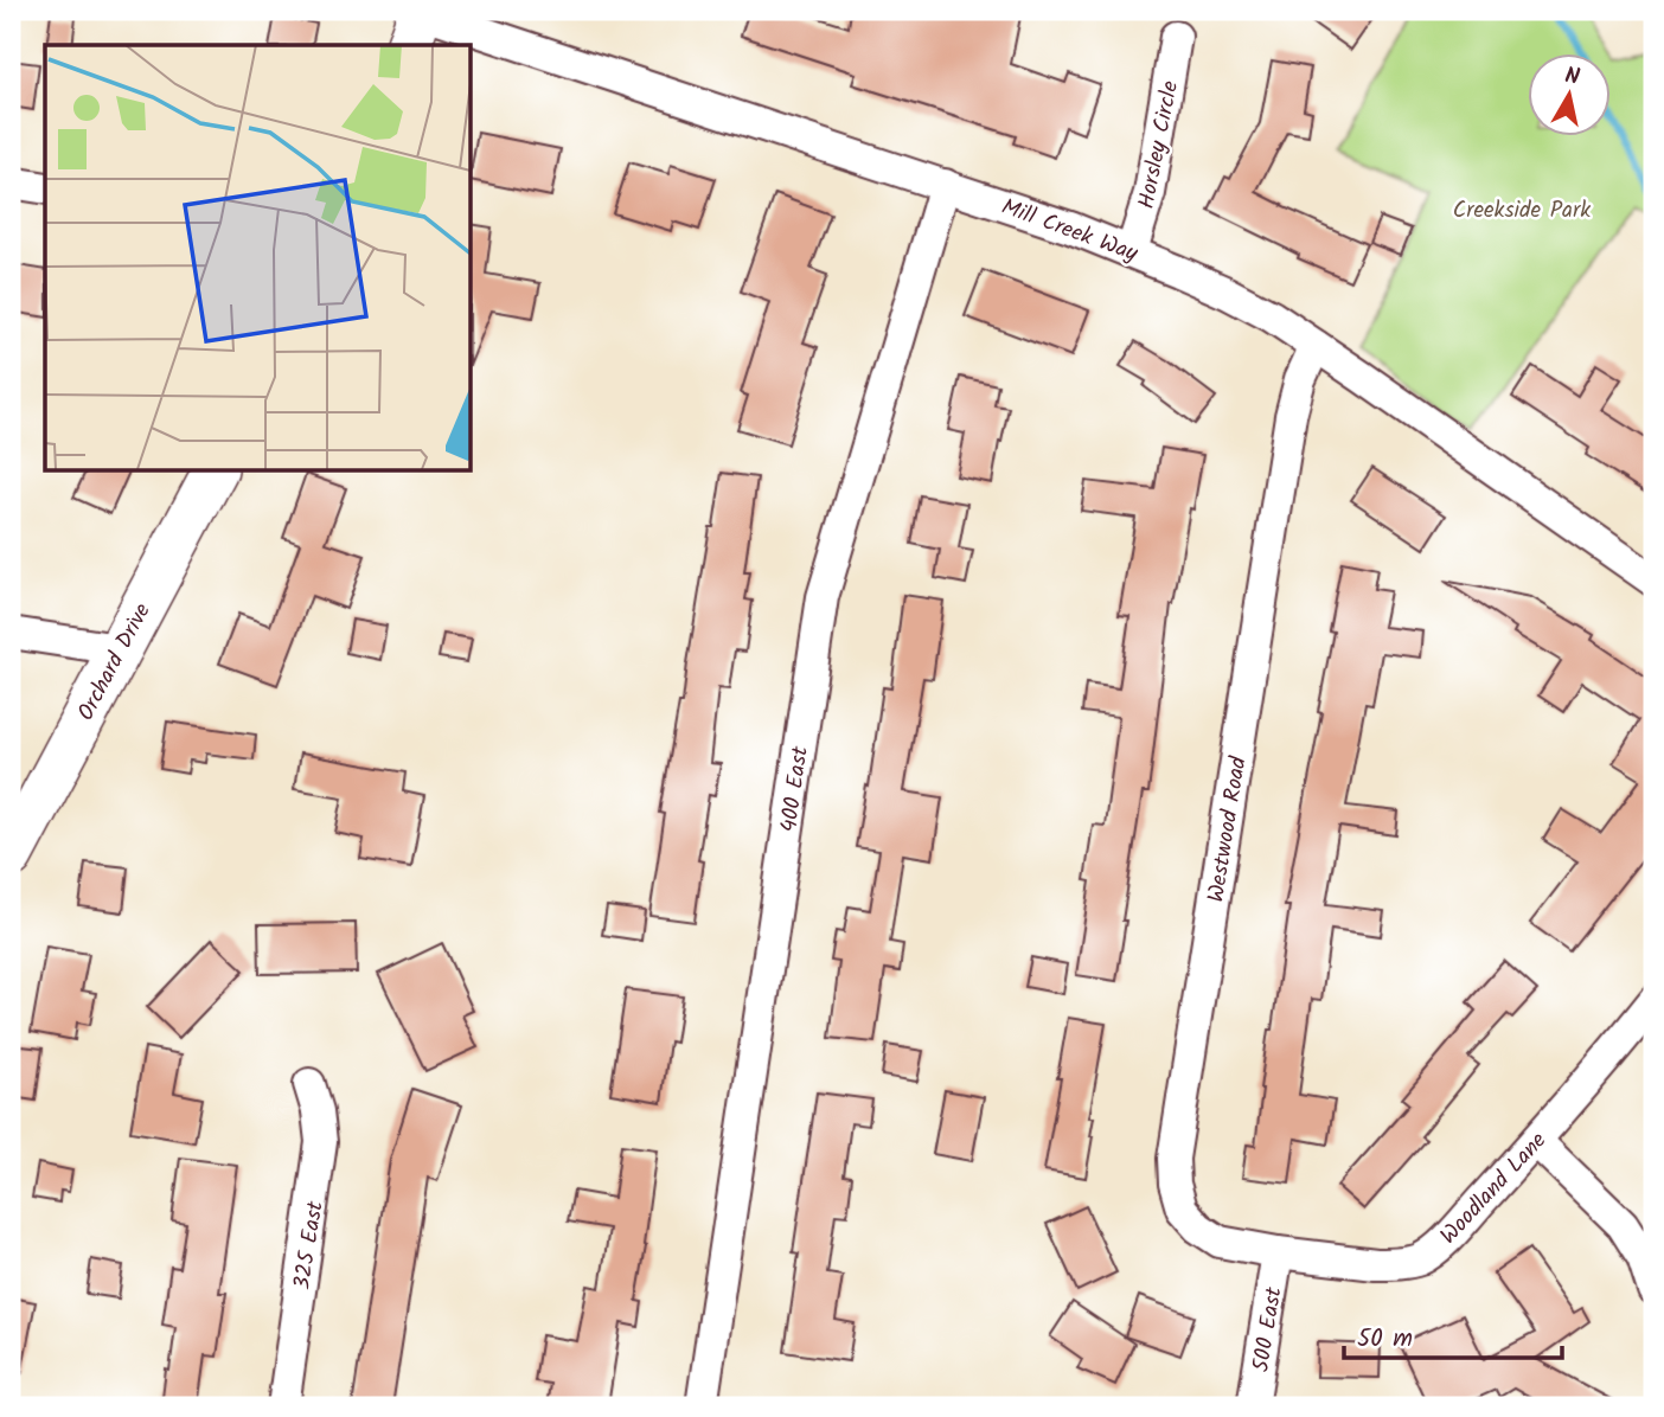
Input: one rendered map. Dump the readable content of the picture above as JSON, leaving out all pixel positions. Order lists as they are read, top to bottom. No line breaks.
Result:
{"streets":{"main road":["Orchard Drive"],"street":["Horsley Circle","Mill Creek Way","400 East","Westwood Road","Woodland Lane","325 East","500 East"]},"crossings":[["Horsley Circle","Mill Creek Way"],["Mill Creek Way","400 East"],["Mill Creek Way","Westwood Road"],["Westwood Road","Woodland Lane"],["Westwood Road","500 East"],["Woodland Lane","500 East"]],"parks":["Creekside Park"],"scale_bar":"50 m","north":"top"}
